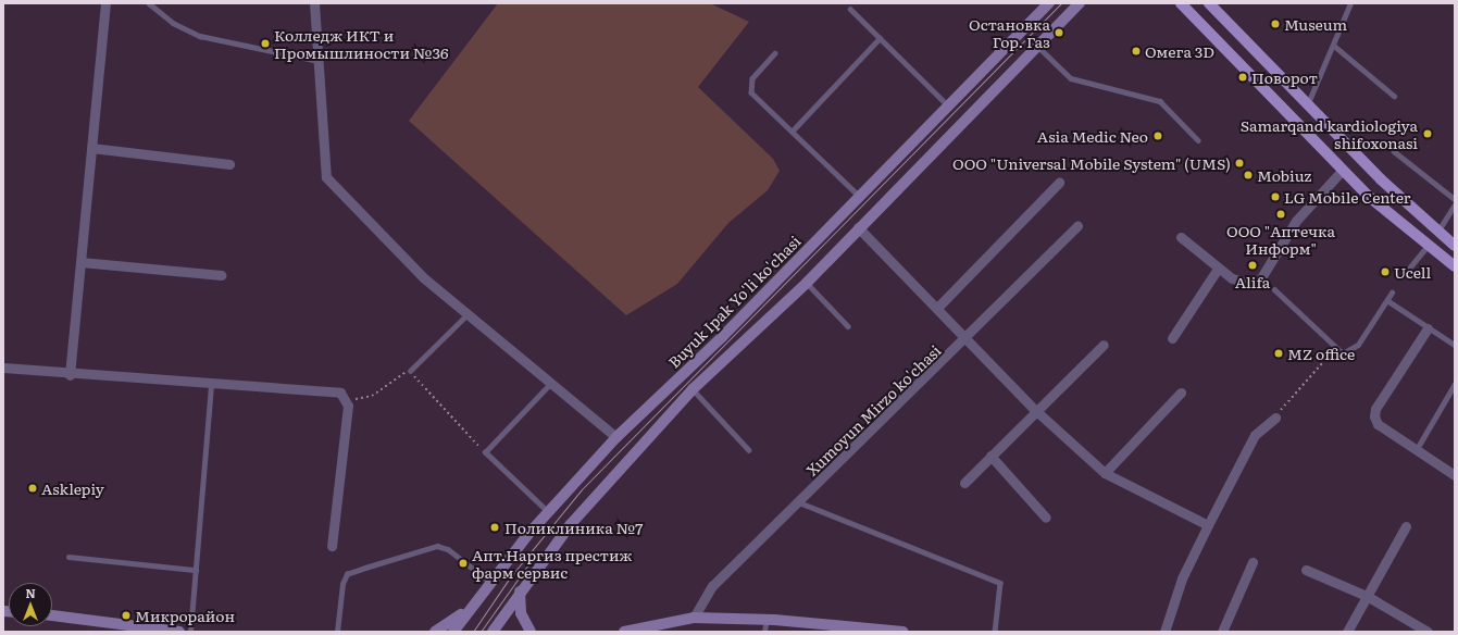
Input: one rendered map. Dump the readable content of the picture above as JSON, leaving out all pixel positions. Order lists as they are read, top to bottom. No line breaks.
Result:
{"streets":{"main road":["Buyuk Ipak Yo'li ko'chasi"],"street":["Xumoyun Mirzo ko'chasi"]},"places":["Museum","Остановка Гор. Газ","Колледж ИКТ и Промышлиности №36","Омега 3D","Поворот","Samarqand kardiologiya shifoxonasi","Asia Medic Neo","ООО \"Universal Mobile System\" (UMS)","Mobiuz","LG Mobile Center","OOO \"Аптечка Информ\"","Alifa","Ucell","MZ office","Asklepiy","Поликлиника №7","Апт.Наргиз престиж фарм сервис","Микрорайон"],"north":"top"}
